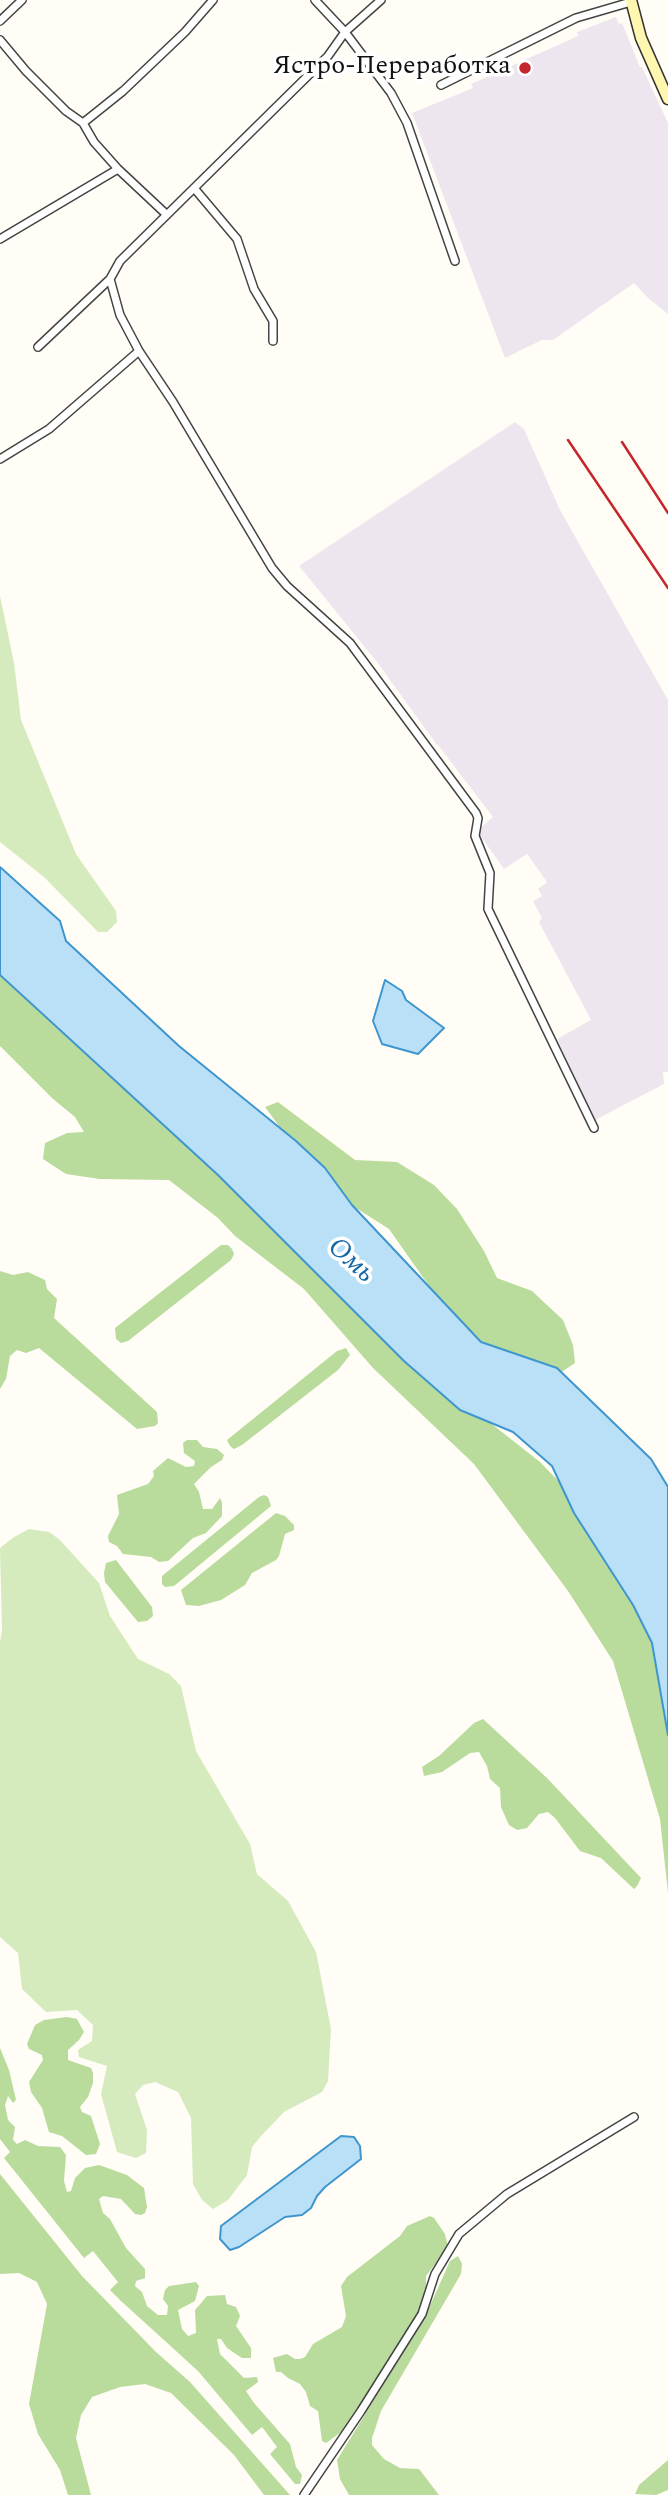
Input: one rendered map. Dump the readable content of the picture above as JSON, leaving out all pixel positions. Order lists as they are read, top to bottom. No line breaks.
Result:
{"water":["Омь"],"places":["Ястро-Переработка"]}
